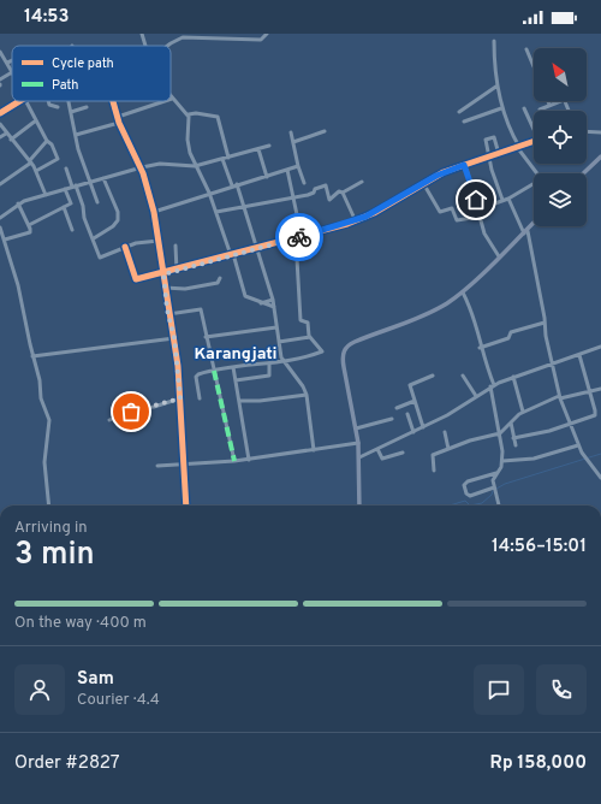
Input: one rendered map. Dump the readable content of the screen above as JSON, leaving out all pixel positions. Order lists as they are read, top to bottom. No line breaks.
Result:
{"districts":["Karangjati"],"legend":["Cycle path","Path"],"north":"top left","page":{"status":"14:53","heading":["3 min","Arriving in","14:56–15:01"],"panel":["Sam","Courier · 4.4","Order #2827","Rp 158,000"],"bar":"On the way · 400 m"}}
